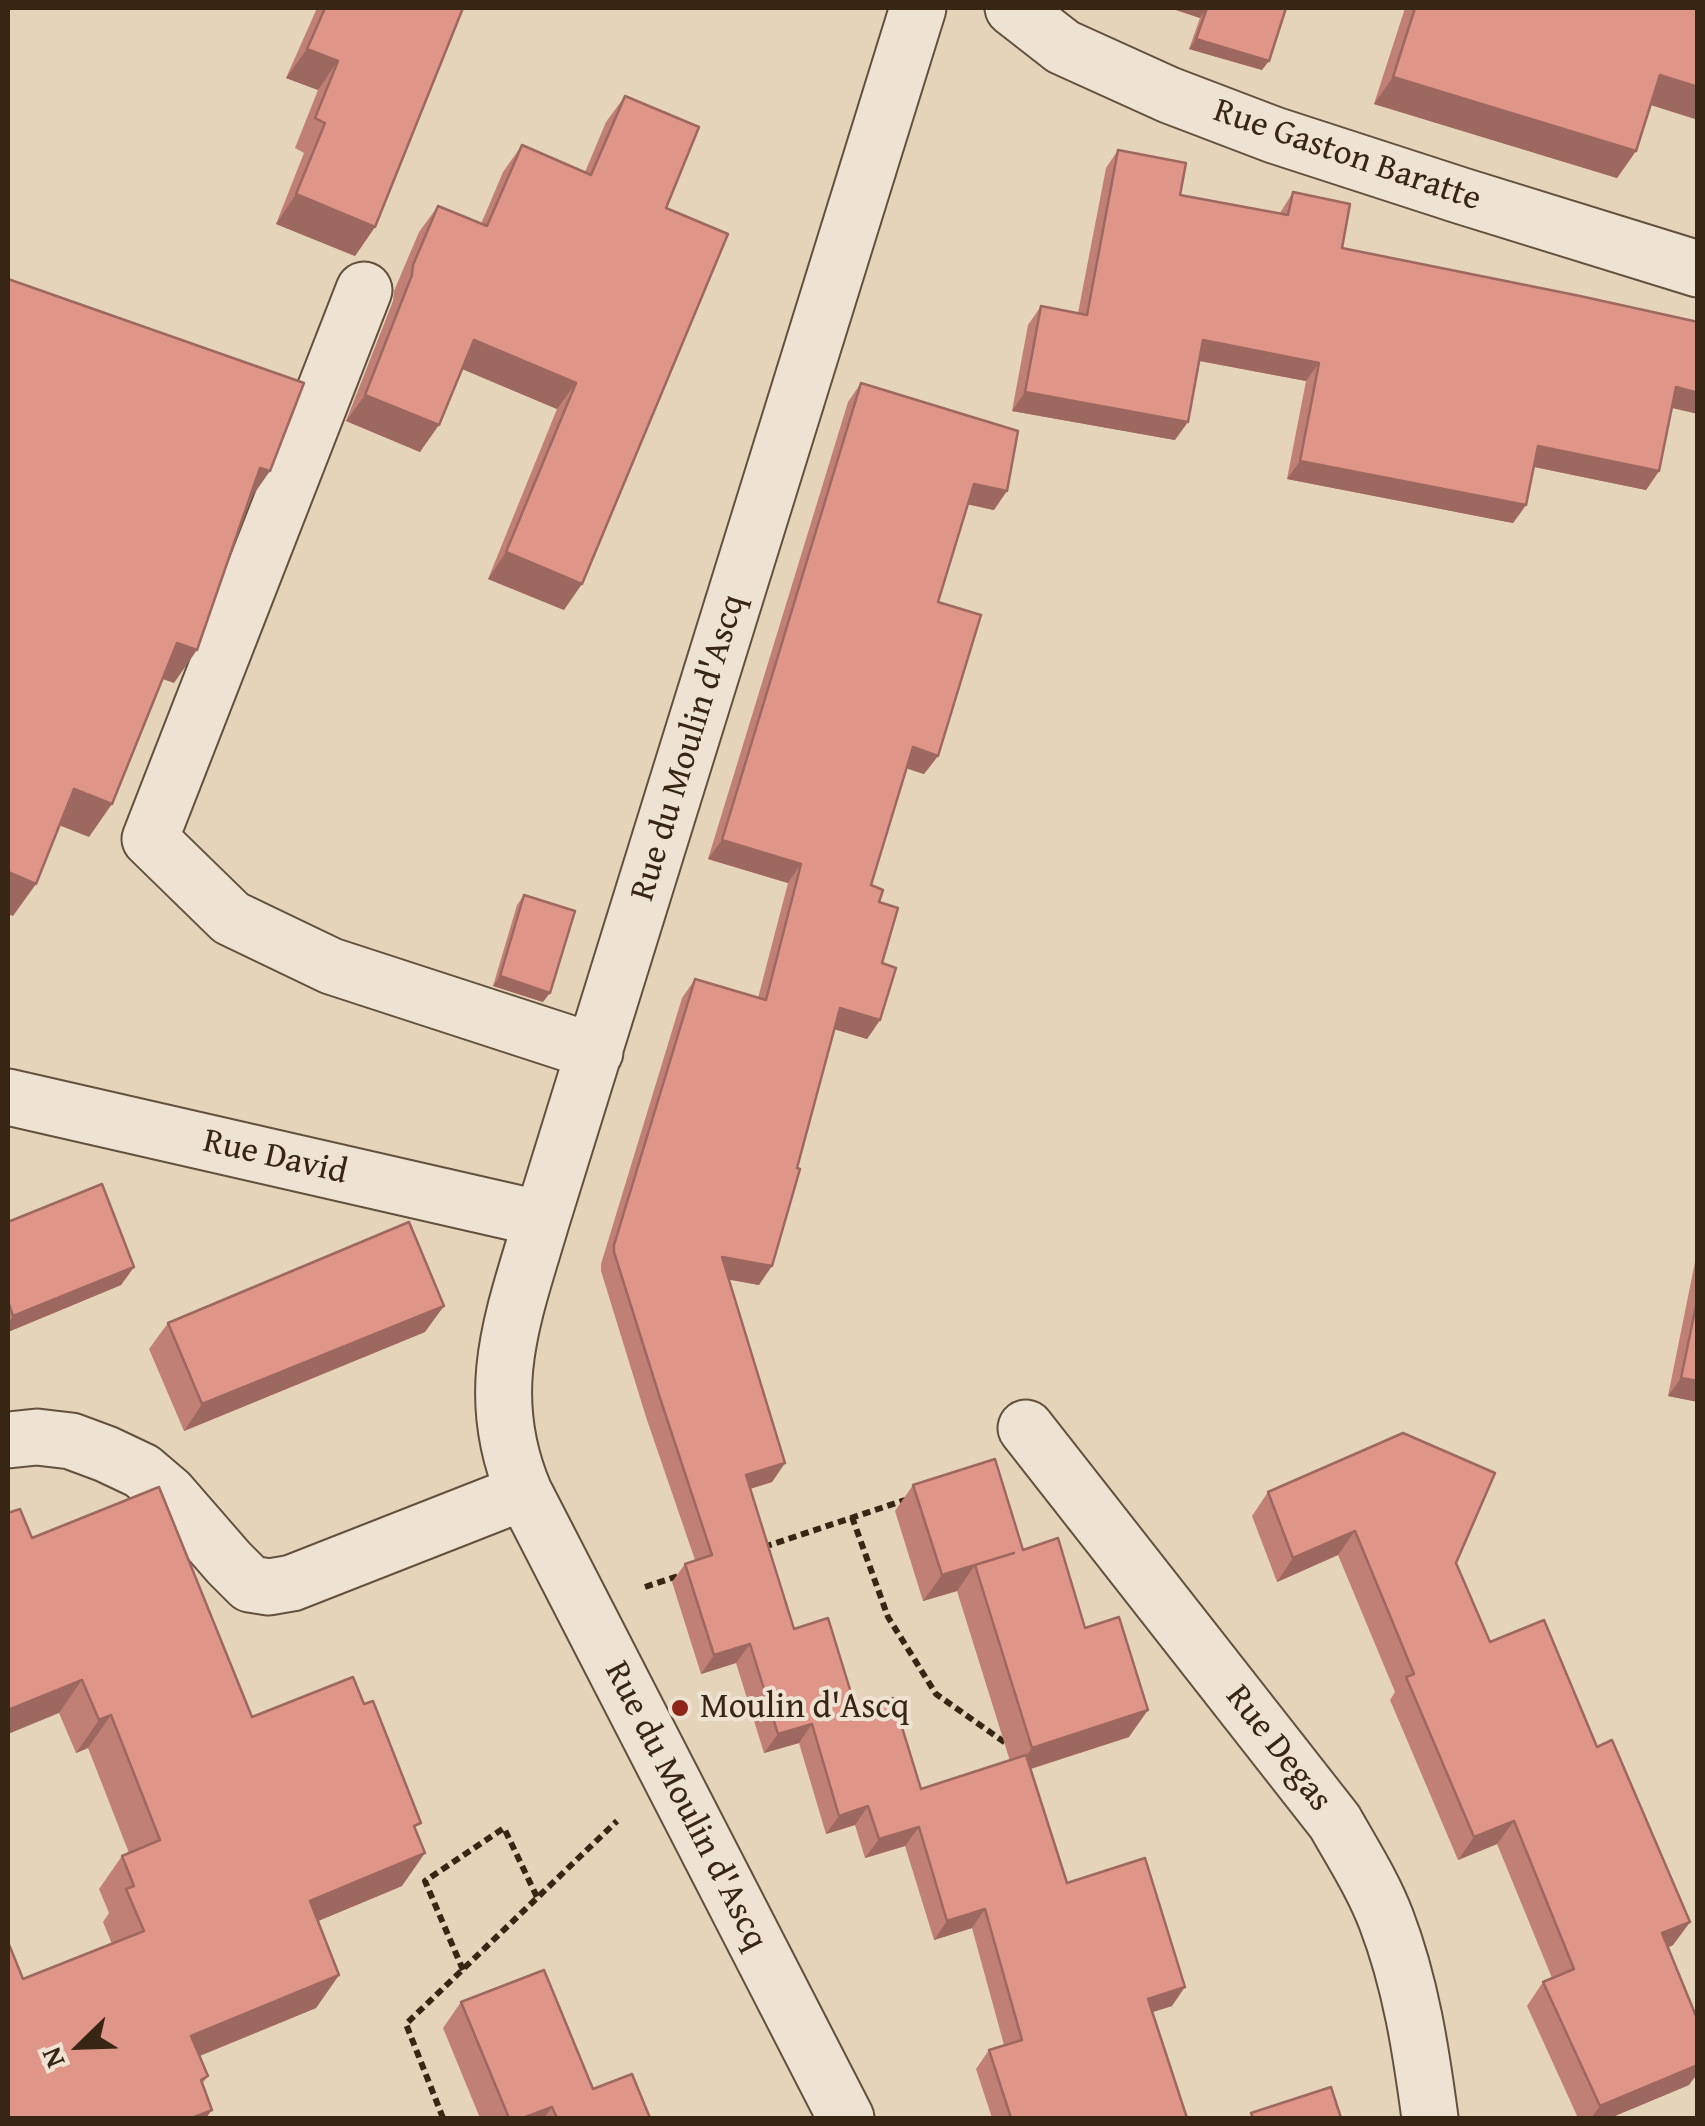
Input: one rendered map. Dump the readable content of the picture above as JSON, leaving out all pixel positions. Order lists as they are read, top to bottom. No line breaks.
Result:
{"streets":{"street":["Rue Gaston Baratte","Rue du Moulin d'Ascq","Rue David","Rue Degas"]},"crossings":[["Rue du Moulin d'Ascq","Rue David"]],"places":["Moulin d'Ascq"],"north":"bottom left"}
